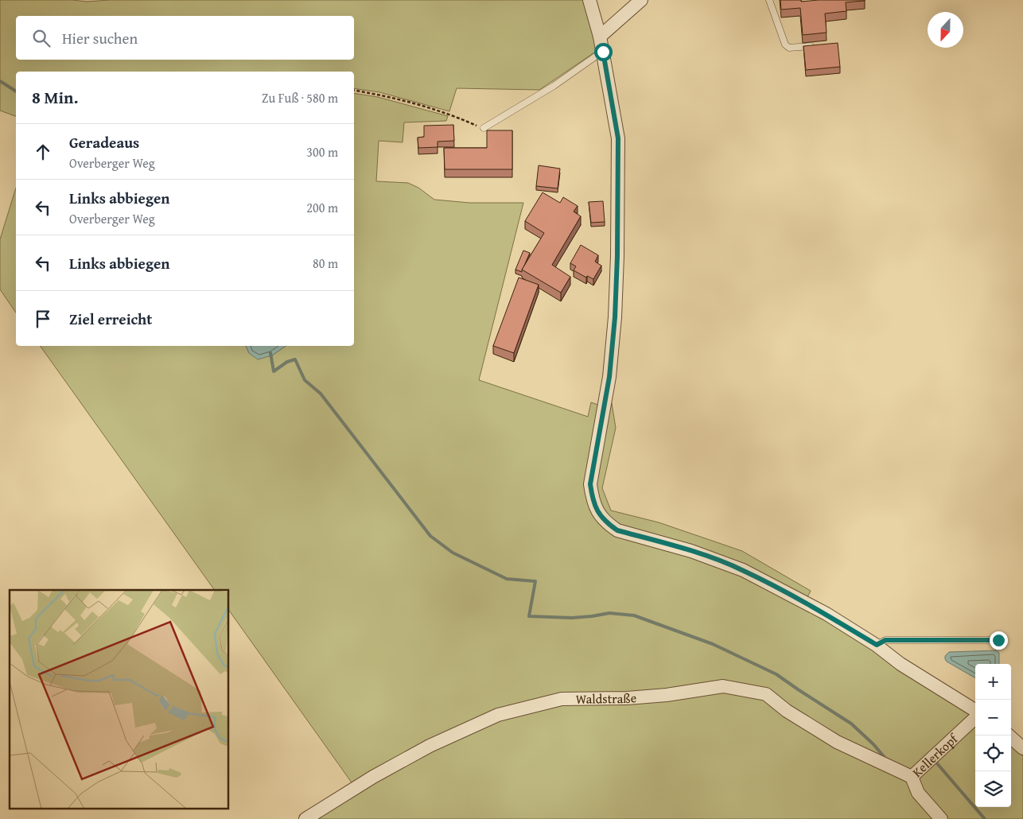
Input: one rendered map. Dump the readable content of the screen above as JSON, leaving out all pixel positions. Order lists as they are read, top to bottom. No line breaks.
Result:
{"streets":{"street":["Waldstraße","Kellerkopf"]},"crossings":[["Waldstraße","Kellerkopf"]],"north":"bottom","page":{"search":"Hier suchen","heading":["8 Min.","Zu Fuß · 580 m"],"list":[["Geradeaus","Overberger Weg","300 m"],["Links abbiegen","Overberger Weg","200 m"],["Links abbiegen","80 m"],"Ziel erreicht"],"map_buttons":["+","−"]}}
